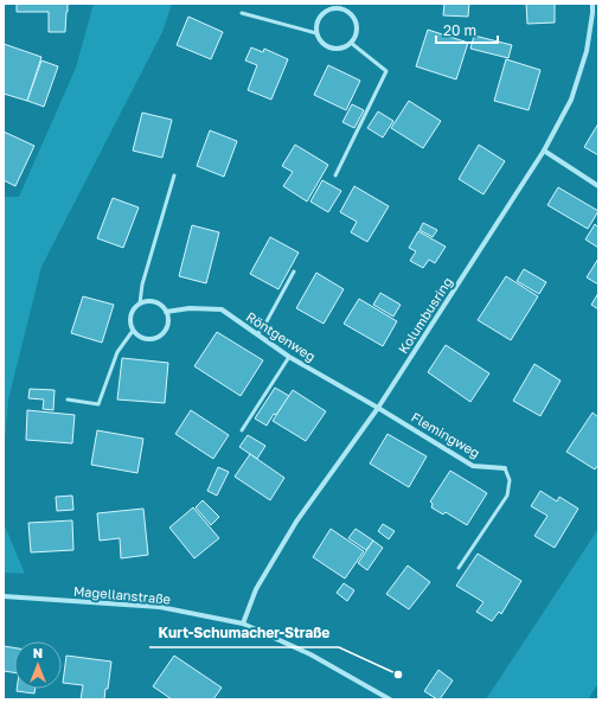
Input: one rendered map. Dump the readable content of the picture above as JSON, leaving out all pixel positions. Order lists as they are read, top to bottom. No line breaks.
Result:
{"streets":{"street":["Kolumbusring","Röntgenweg","Flemingweg","Magellanstraße"]},"crossings":[["Kolumbusring","Röntgenweg"],["Kolumbusring","Flemingweg"],["Kolumbusring","Magellanstraße"],["Röntgenweg","Flemingweg"]],"places":["Kurt-Schumacher-Straße"],"scale_bar":"20 m","north":"top"}
